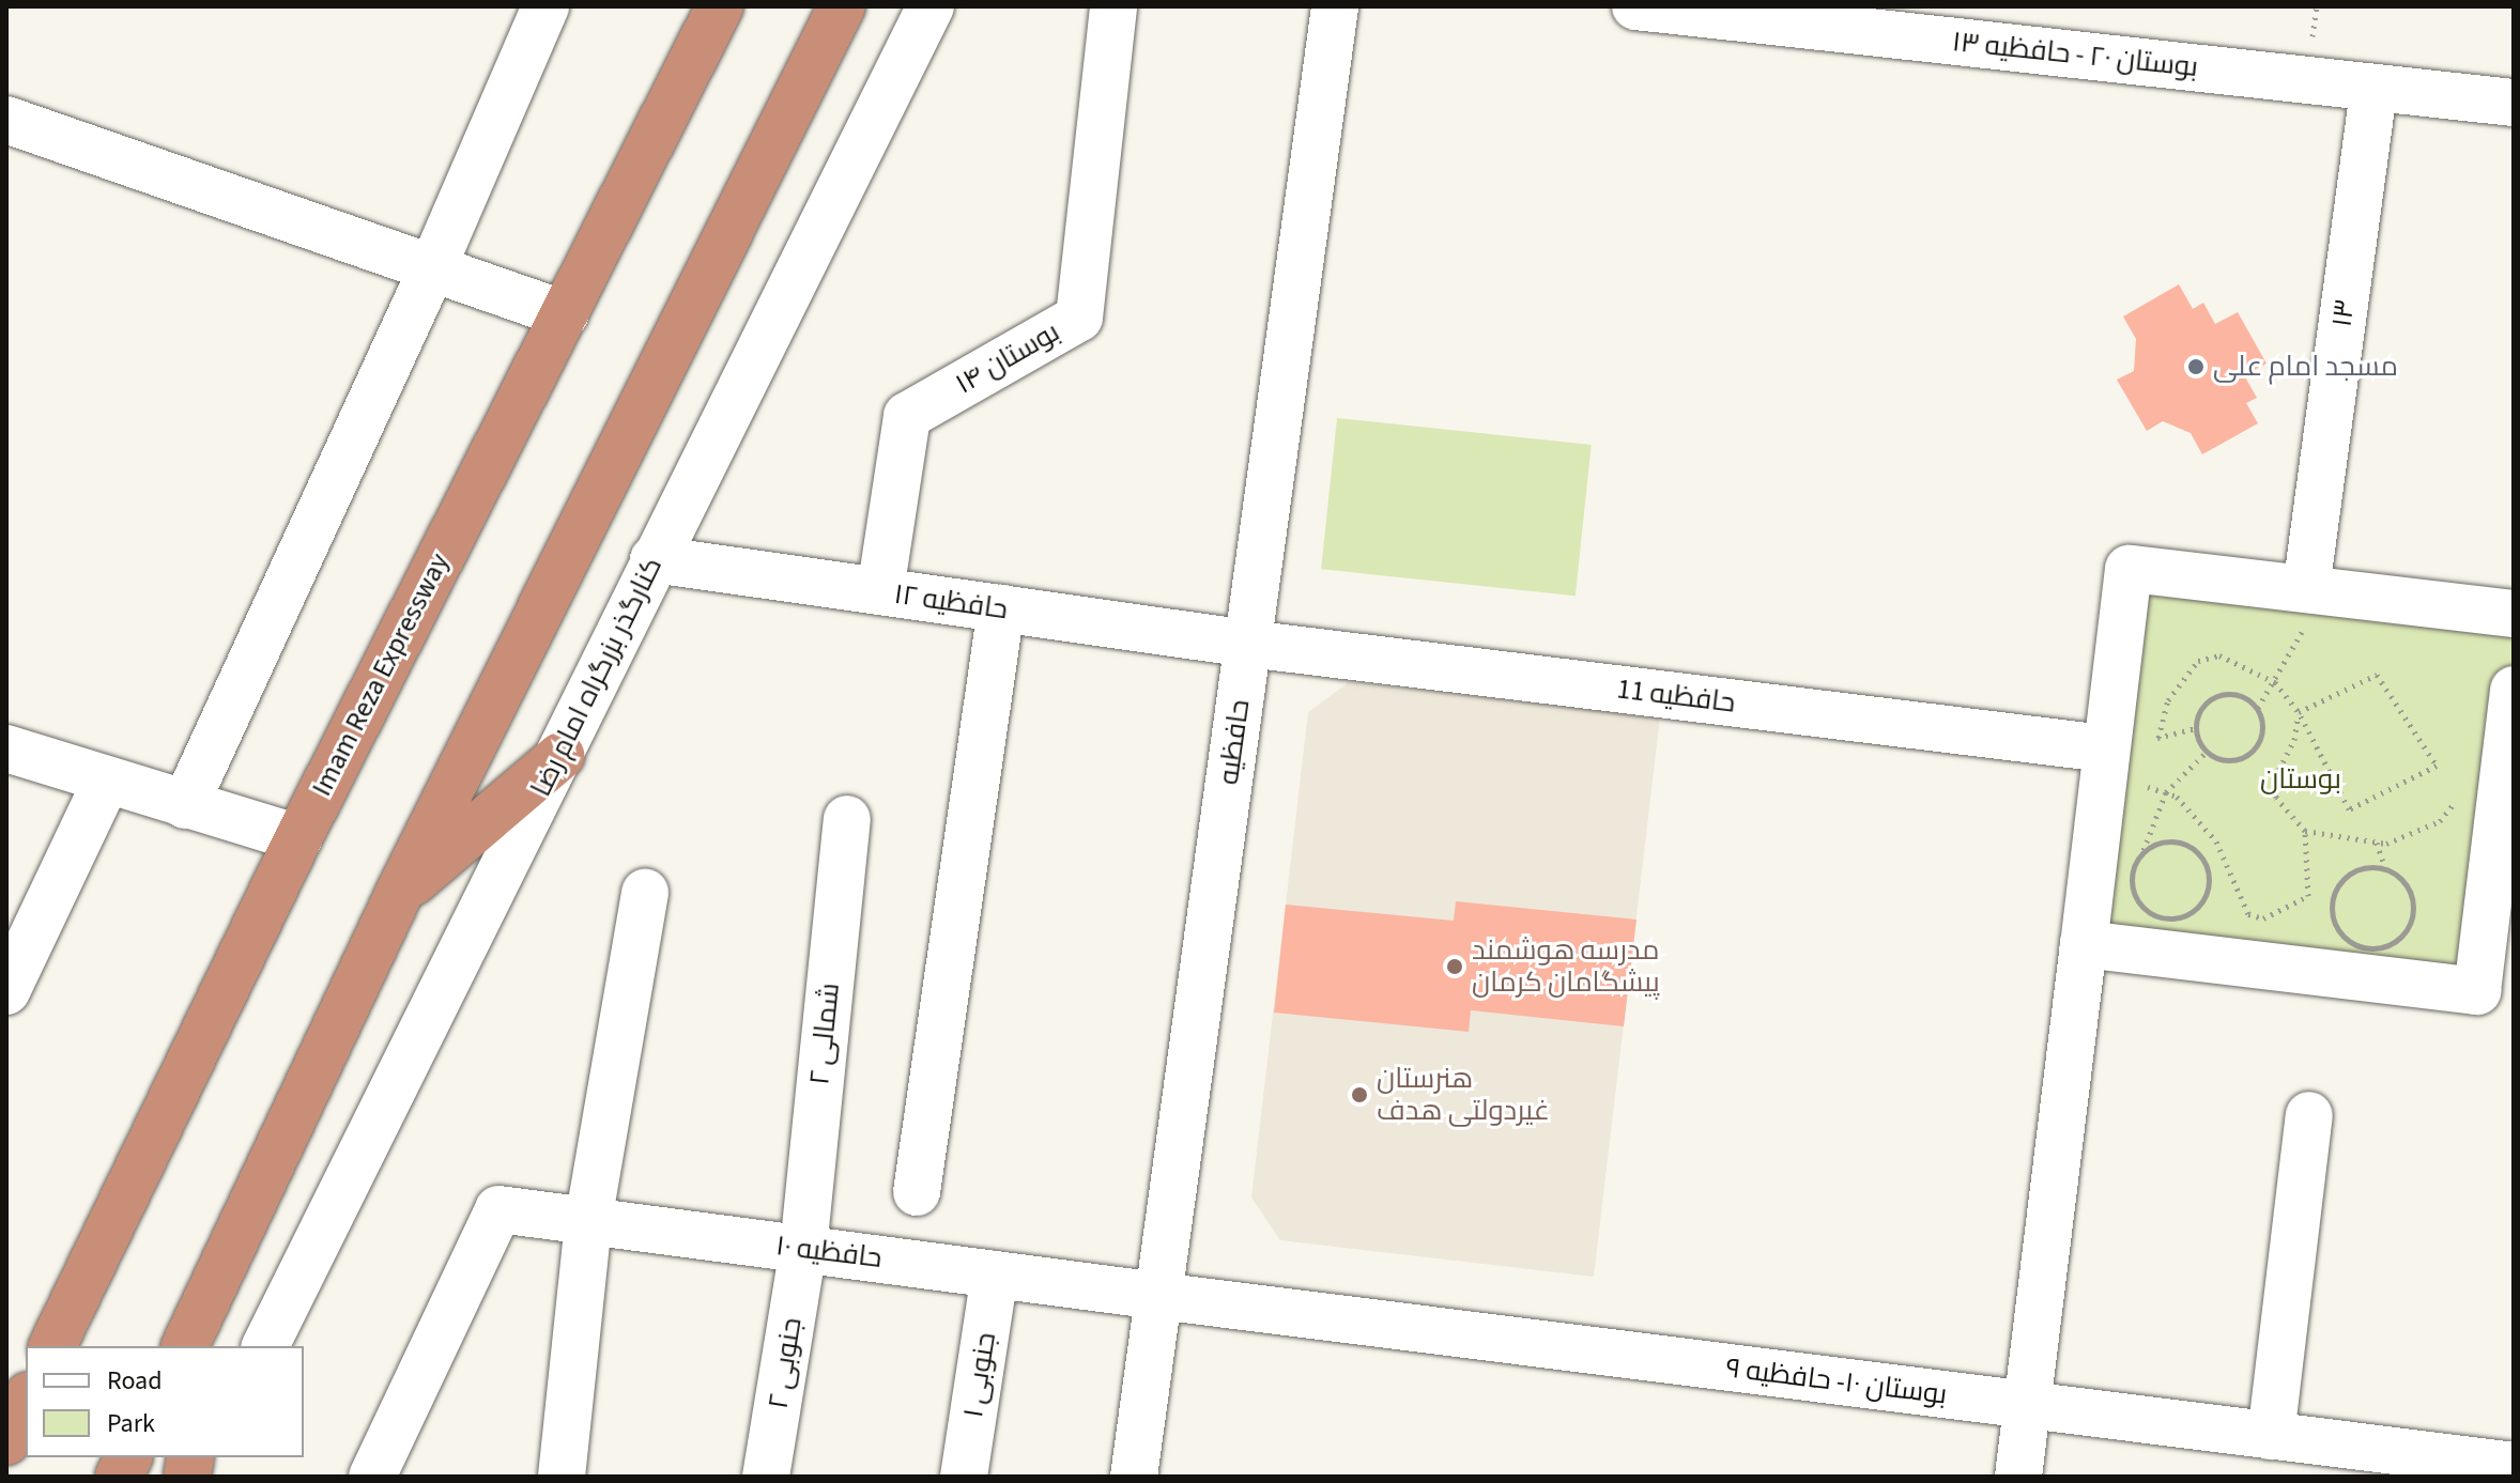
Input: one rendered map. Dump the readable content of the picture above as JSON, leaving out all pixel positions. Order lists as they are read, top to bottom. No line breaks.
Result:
{"streets":{"highway":["Imam Reza Expressway"],"street":["بوستان ۲۰ - حافظیه ۱۳","۱۳","بوستان ۱۴","حافظیه ۱۲","کنارگذر بزرگراه امام رضا","حافظیه 11","حافظیه","۲ شمالی","حافظیه ۱۰","۲ جنوبی","۱ جنوبی","بوستان ۱۰- حافظیه ۹"]},"crossings":[["بوستان ۲۰ - حافظیه ۱۳","۱۳"],["بوستان ۱۴","حافظیه ۱۲"],["حافظیه ۱۲","کنارگذر بزرگراه امام رضا"],["حافظیه ۱۲","حافظیه 11"],["حافظیه ۱۲","حافظیه"],["حافظیه 11","حافظیه"],["حافظیه","حافظیه ۱۰"],["حافظیه","بوستان ۱۰- حافظیه ۹"],["۲ شمالی","حافظیه ۱۰"],["۲ شمالی","۲ جنوبی"],["حافظیه ۱۰","۲ جنوبی"],["حافظیه ۱۰","۱ جنوبی"],["حافظیه ۱۰","بوستان ۱۰- حافظیه ۹"]],"parks":["بوستان"],"places":["مسجد امام علی","مدرسه هوشمند پیشگامان کرمان","هنرستان غیردولتی هدف"],"legend":["Road","Park"]}
